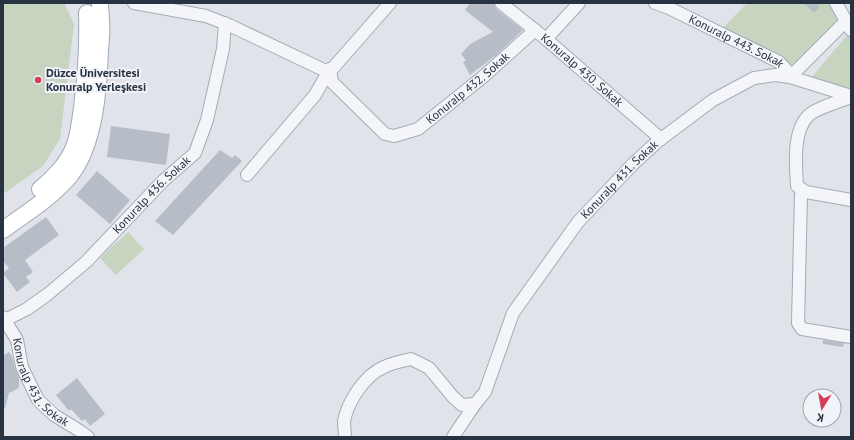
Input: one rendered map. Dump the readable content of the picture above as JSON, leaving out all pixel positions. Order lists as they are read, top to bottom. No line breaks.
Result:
{"streets":{"street":["Konuralp 443. Sokak","Konuralp 430. Sokak","Konuralp 432. Sokak","Konuralp 431. Sokak","Konuralp 436. Sokak"]},"crossings":[["Konuralp 443. Sokak","Konuralp 431. Sokak"],["Konuralp 430. Sokak","Konuralp 432. Sokak"],["Konuralp 430. Sokak","Konuralp 431. Sokak"],["Konuralp 431. Sokak","Konuralp 436. Sokak"]],"places":["Düzce Üniversitesi Konuralp Yerleşkesi"],"north":"bottom"}
